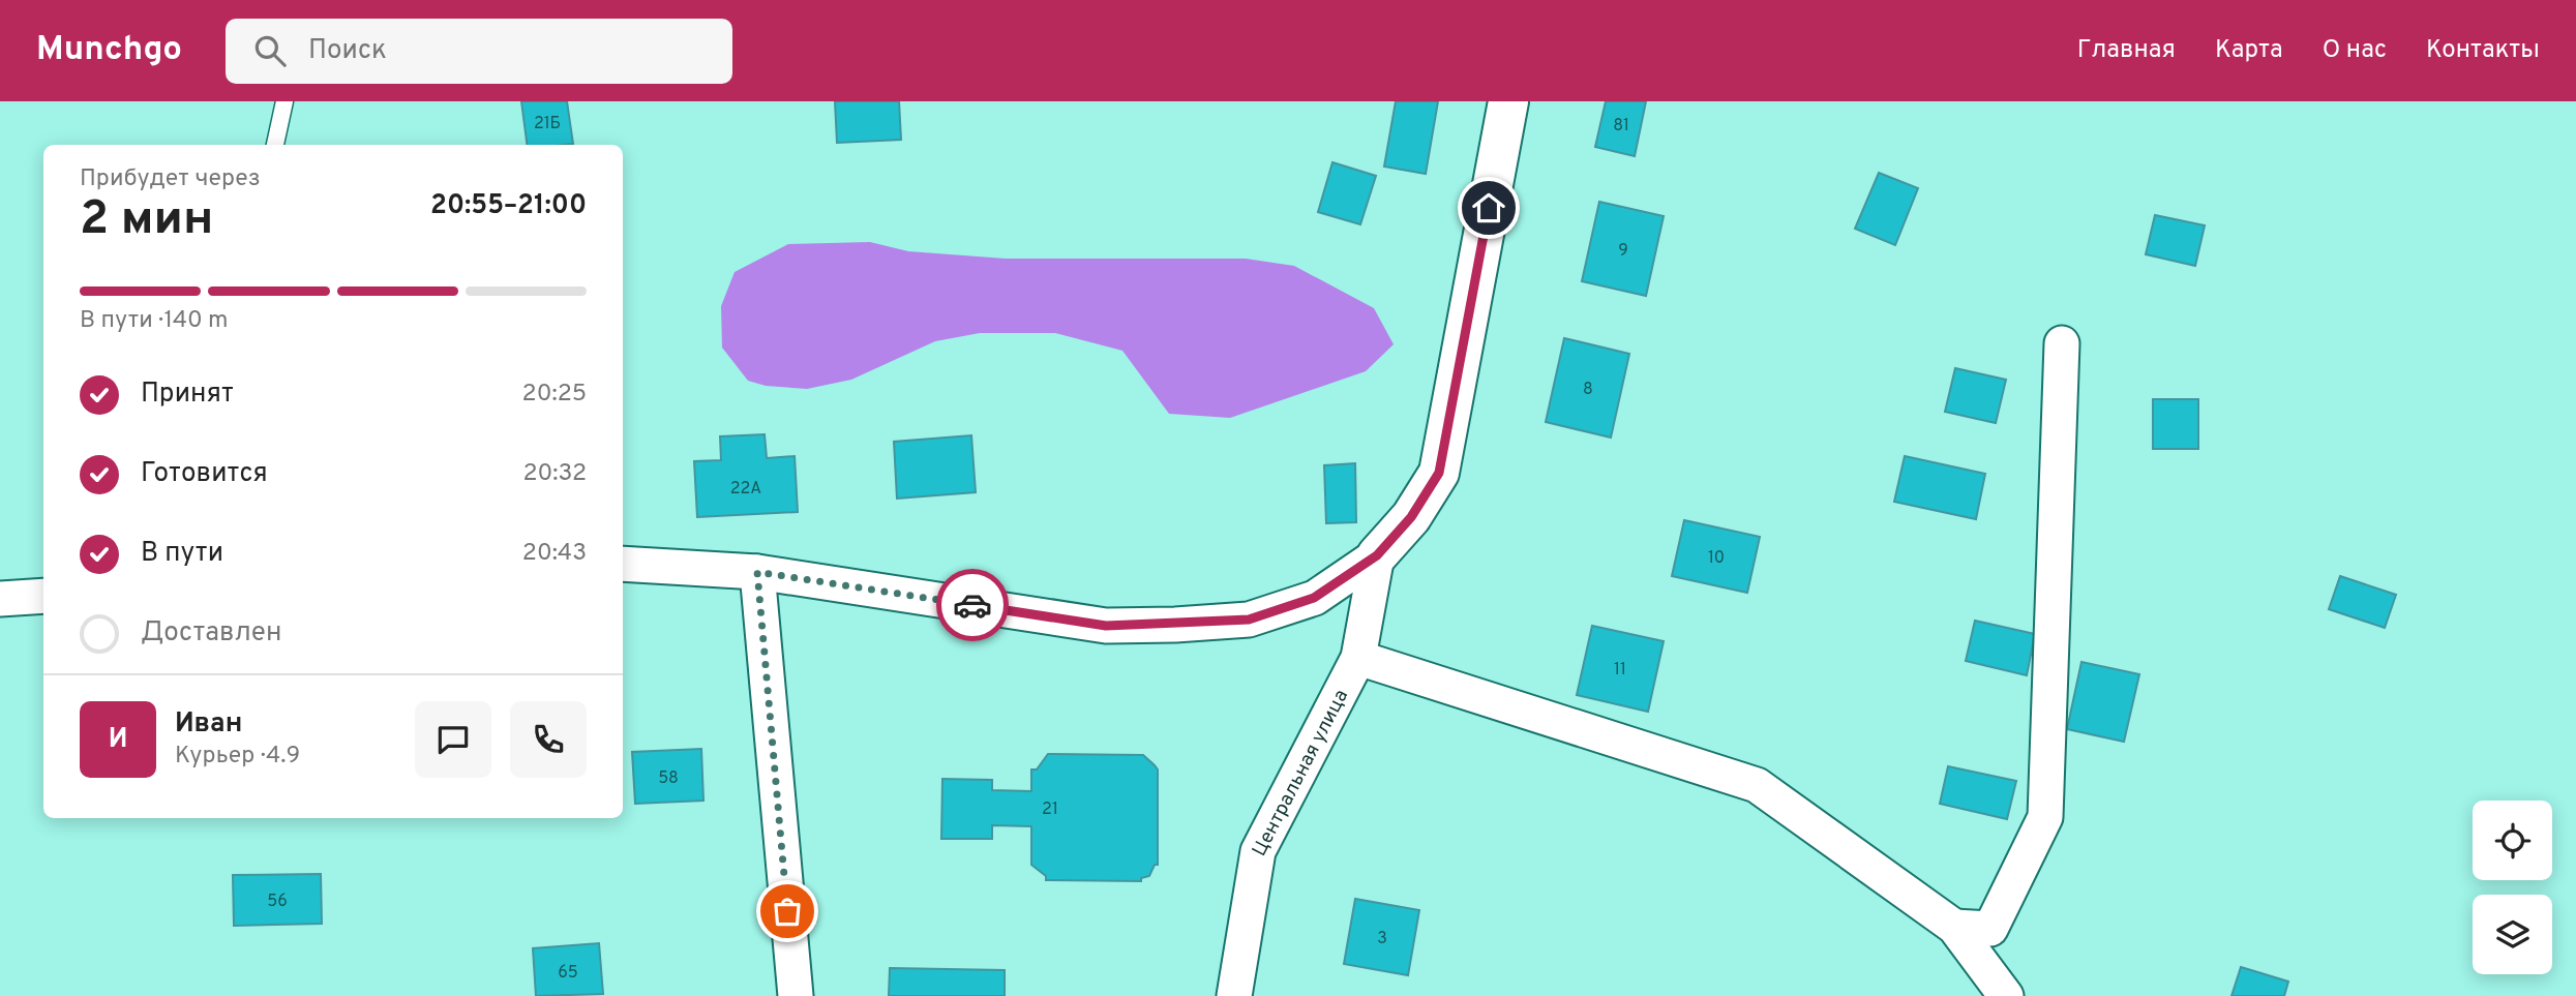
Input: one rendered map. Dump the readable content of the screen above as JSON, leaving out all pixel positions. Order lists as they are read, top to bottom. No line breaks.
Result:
{"streets":{"street":["Центральная улица"]},"house_numbers":["21Б","81","9","8","22А","10","11","58","21","56","3","65"],"page":{"header":"Munchgo","search":"Поиск","nav":["Главная","Карта","О нас","Контакты"],"heading":["2 мин","Прибудет через","20:55–21:00"],"panel":["Иван","Курьер · 4.9"],"bar":"В пути · 140 m","list":[["Принят","20:25"],["Готовится","20:32"],["В пути","20:43"],"Доставлен"],"round":"И"}}
